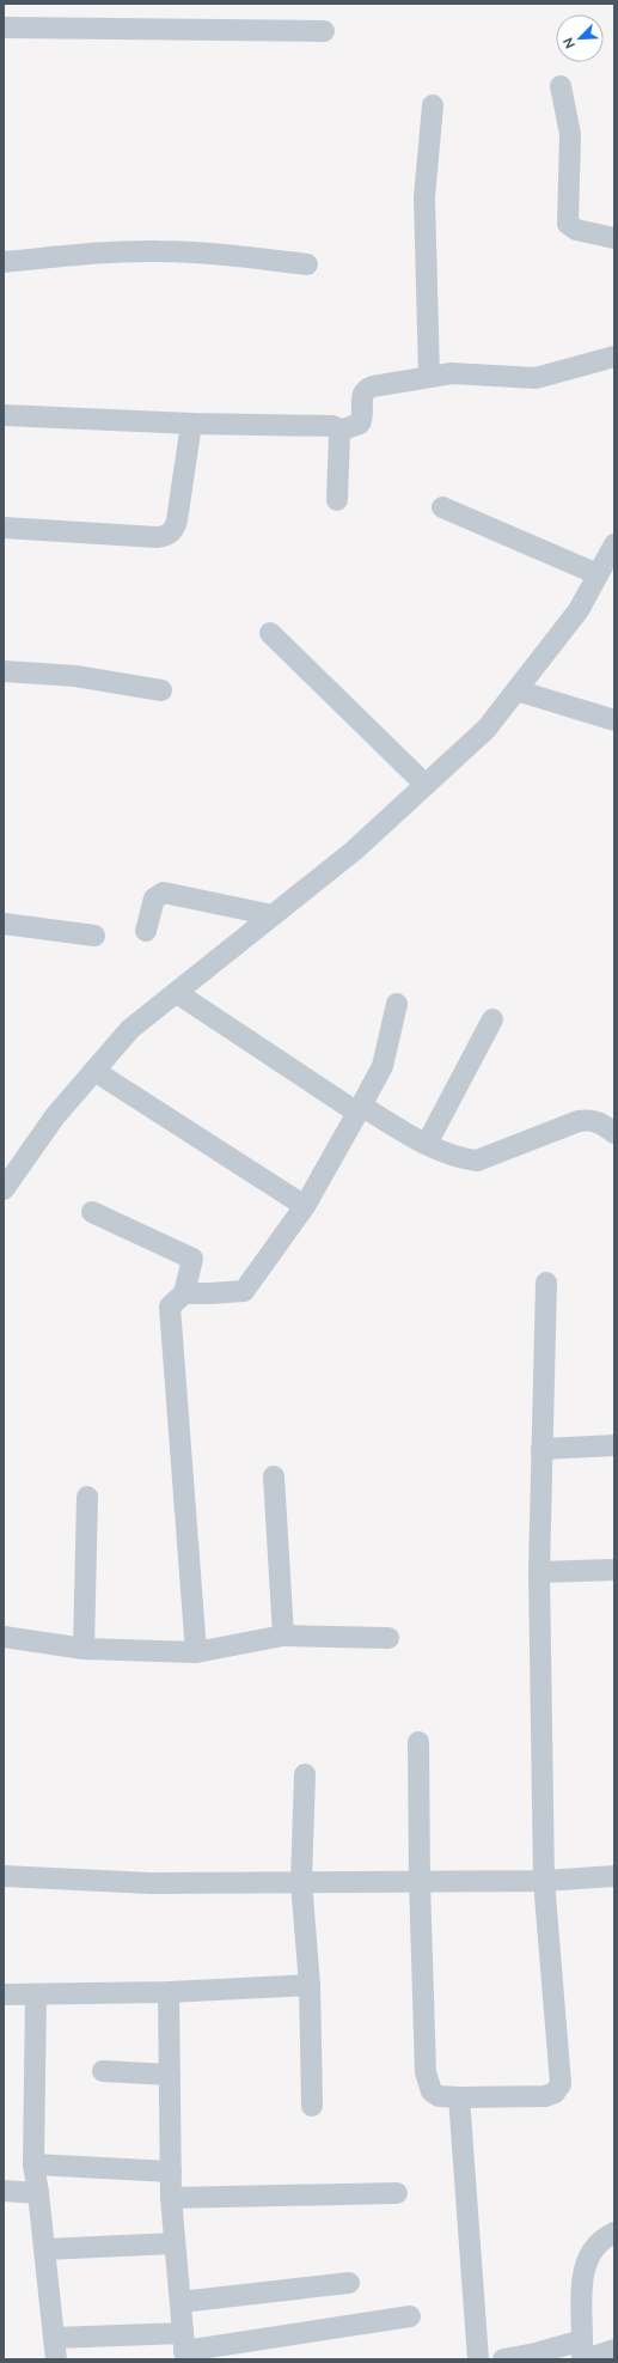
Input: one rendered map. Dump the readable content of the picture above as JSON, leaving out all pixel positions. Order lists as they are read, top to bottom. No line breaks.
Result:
{"north":"bottom left"}
